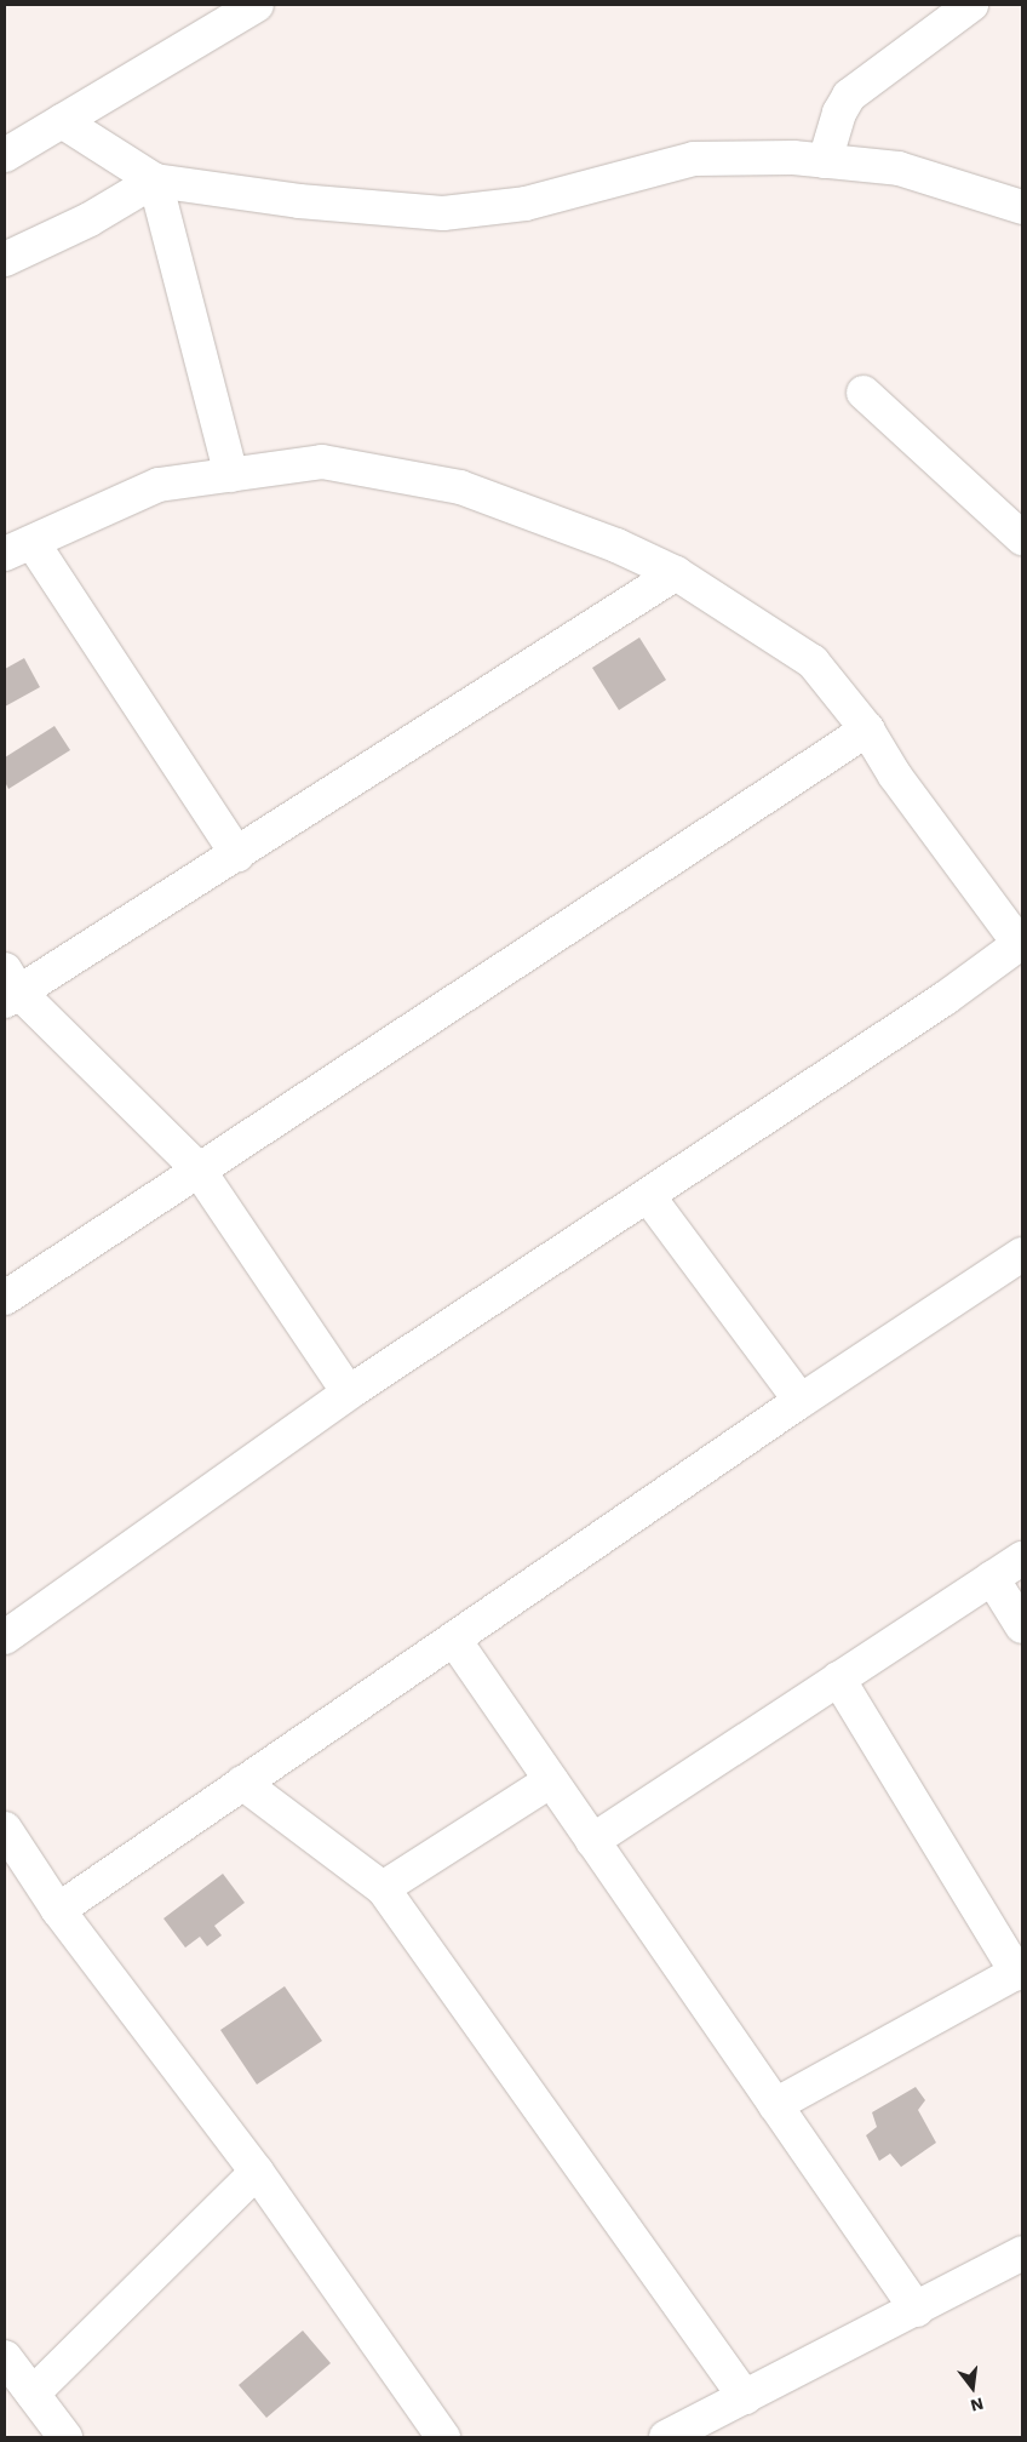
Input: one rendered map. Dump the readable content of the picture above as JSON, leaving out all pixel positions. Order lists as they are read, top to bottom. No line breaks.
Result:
{"north":"bottom"}
